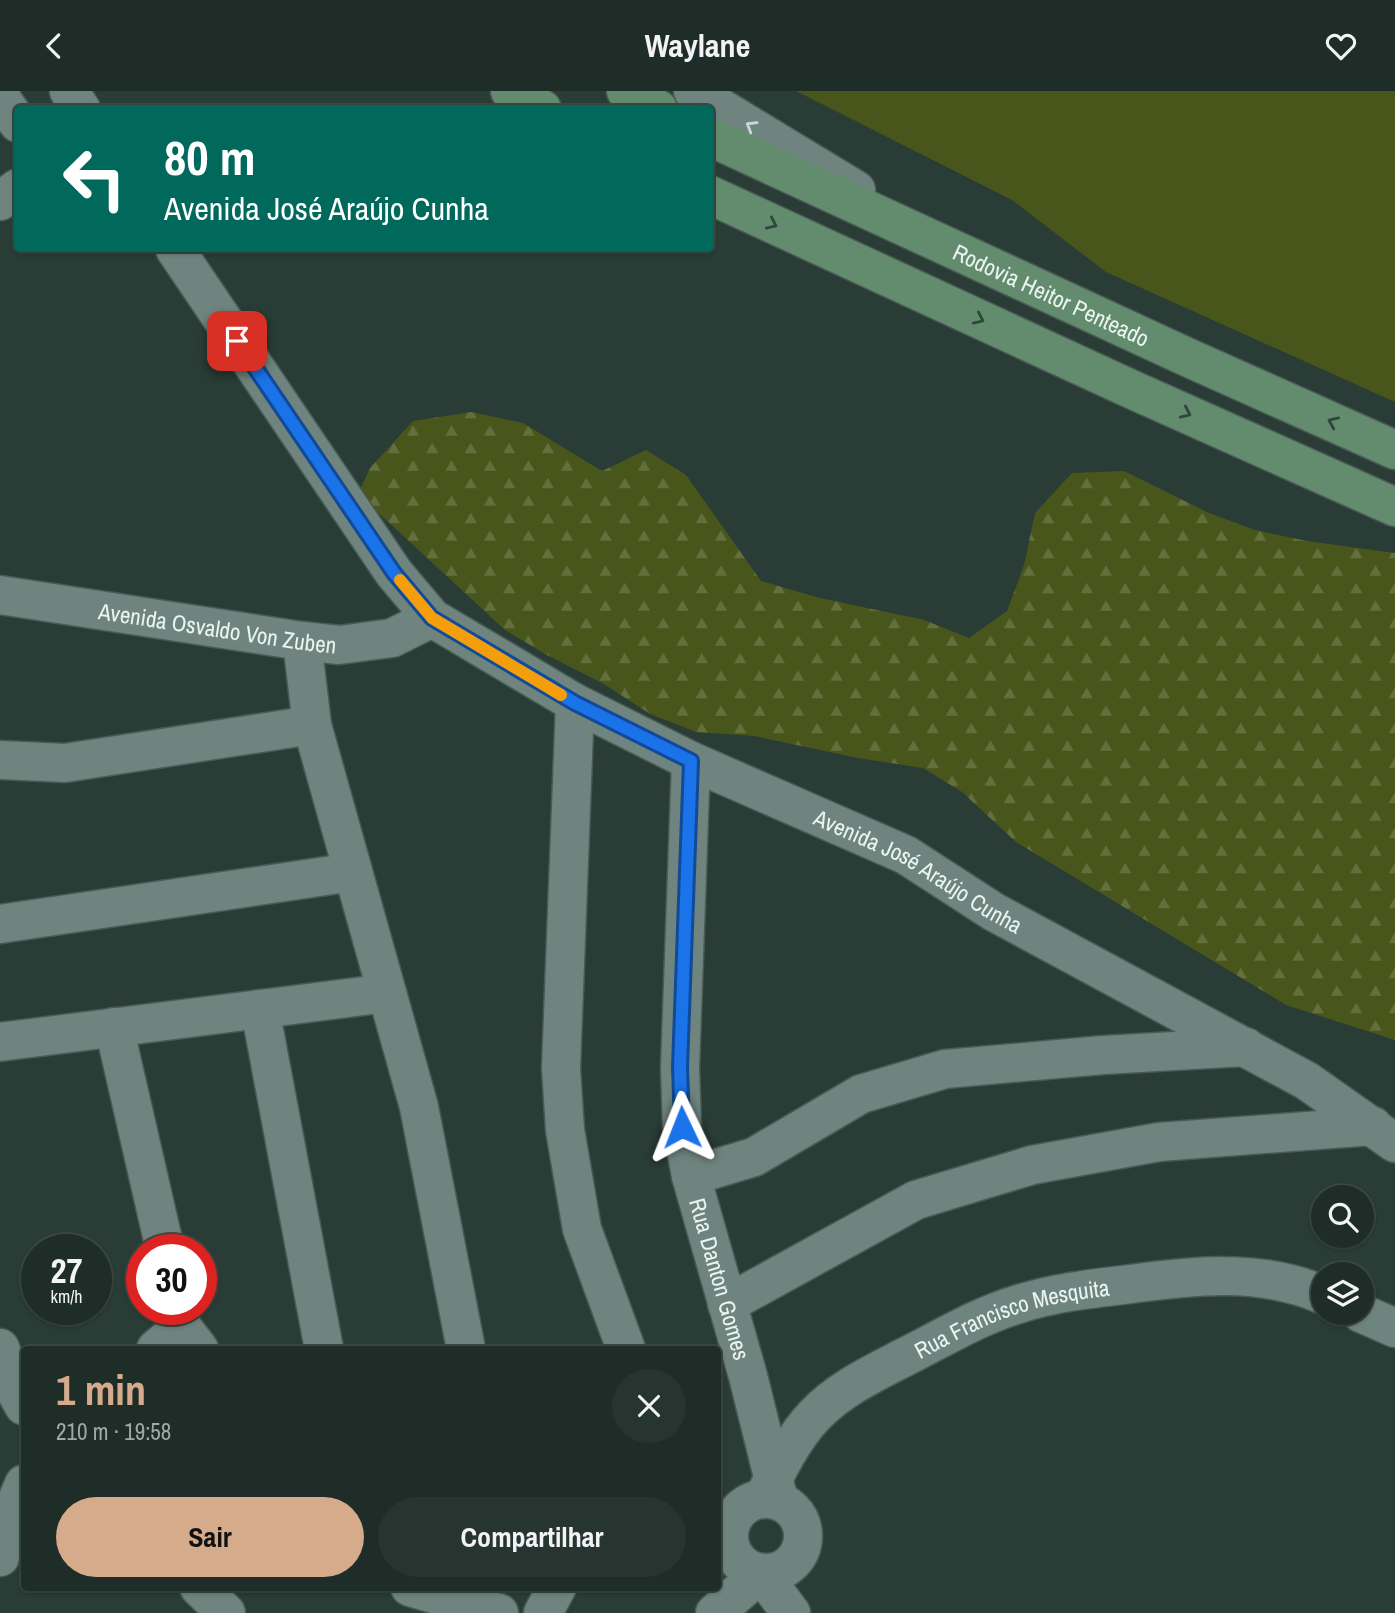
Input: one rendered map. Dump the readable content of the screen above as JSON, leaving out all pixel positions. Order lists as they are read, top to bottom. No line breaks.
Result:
{"streets":{"main road":["Rodovia Heitor Penteado"],"street":["Avenida Osvaldo Von Zuben","Avenida José Araújo Cunha","Rua Danton Gomes","Rua Francisco Mesquita"]},"crossings":[["Avenida Osvaldo Von Zuben","Avenida José Araújo Cunha"],["Avenida José Araújo Cunha","Rua Danton Gomes"],["Rua Danton Gomes","Rua Francisco Mesquita"]],"page":{"header":"Waylane","turn":["80 m","Avenida José Araújo Cunha"],"speed":"27 km/h","limit":"30","heading":["1 min","210 m · 19:58"],"buttons":["Sair","Compartilhar"]}}
